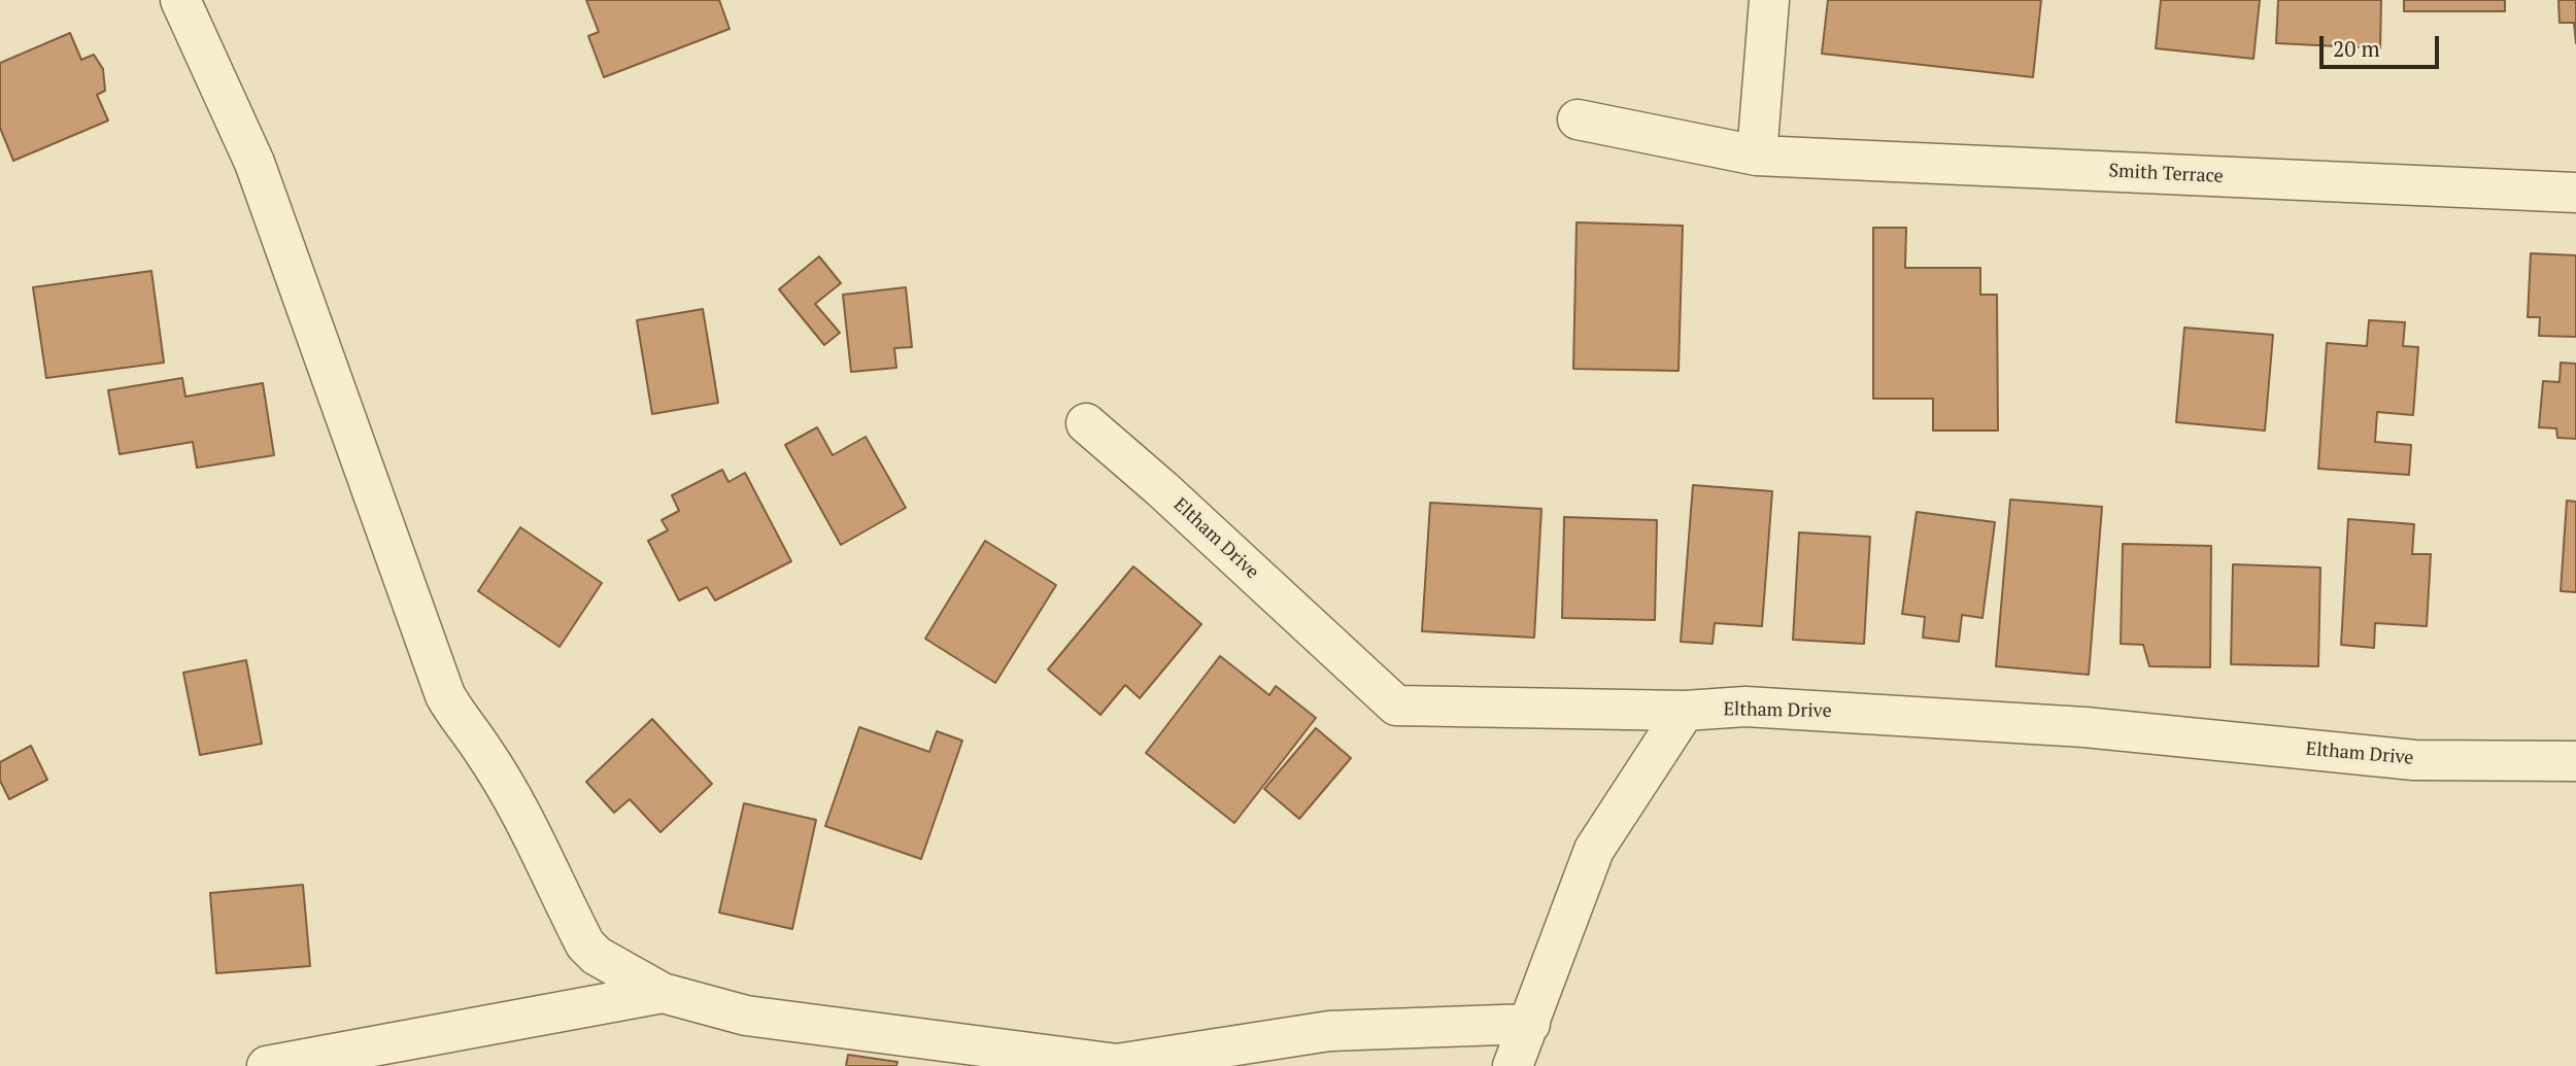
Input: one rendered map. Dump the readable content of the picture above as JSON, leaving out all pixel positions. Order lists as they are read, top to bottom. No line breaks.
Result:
{"streets":{"street":["Smith Terrace","Eltham Drive"]},"scale_bar":"20 m"}
